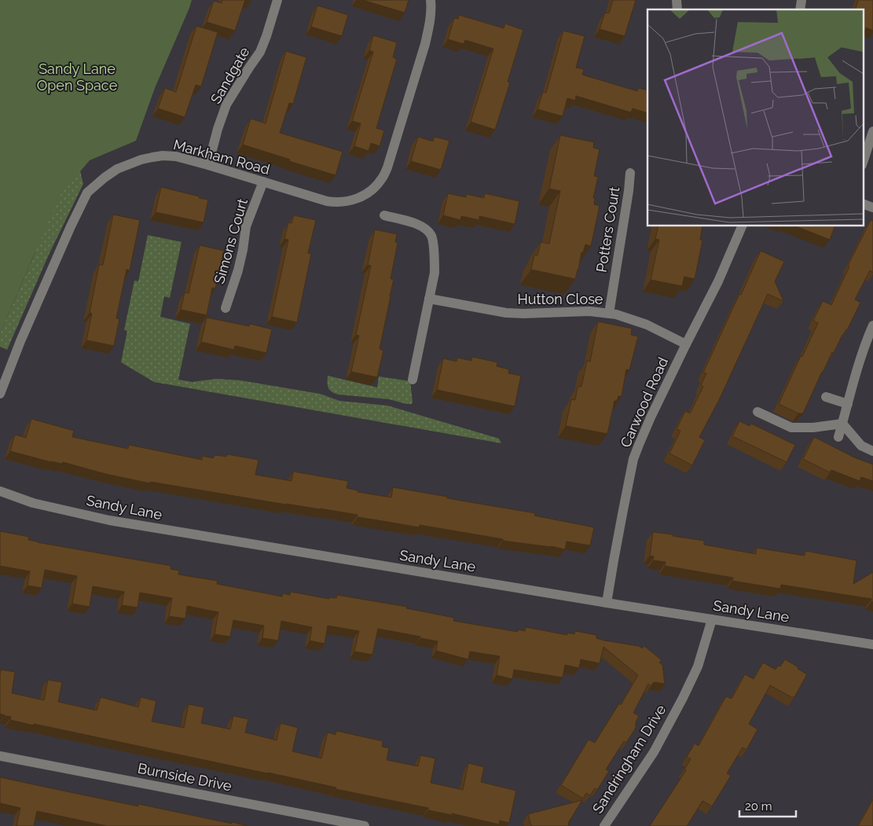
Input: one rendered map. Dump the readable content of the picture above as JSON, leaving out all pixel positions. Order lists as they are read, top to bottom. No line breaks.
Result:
{"streets":{"street":["Sandgate","Markham Road","Potters Court","Simons Court","Hutton Close","Carwood Road","Sandy Lane","Sandringham Drive","Burnside Drive"]},"crossings":[["Sandgate","Markham Road"],["Markham Road","Simons Court"],["Potters Court","Hutton Close"],["Hutton Close","Carwood Road"],["Carwood Road","Sandy Lane"],["Sandy Lane","Sandringham Drive"]],"parks":["Sandy Lane Open Space"],"scale_bar":"20 m"}
